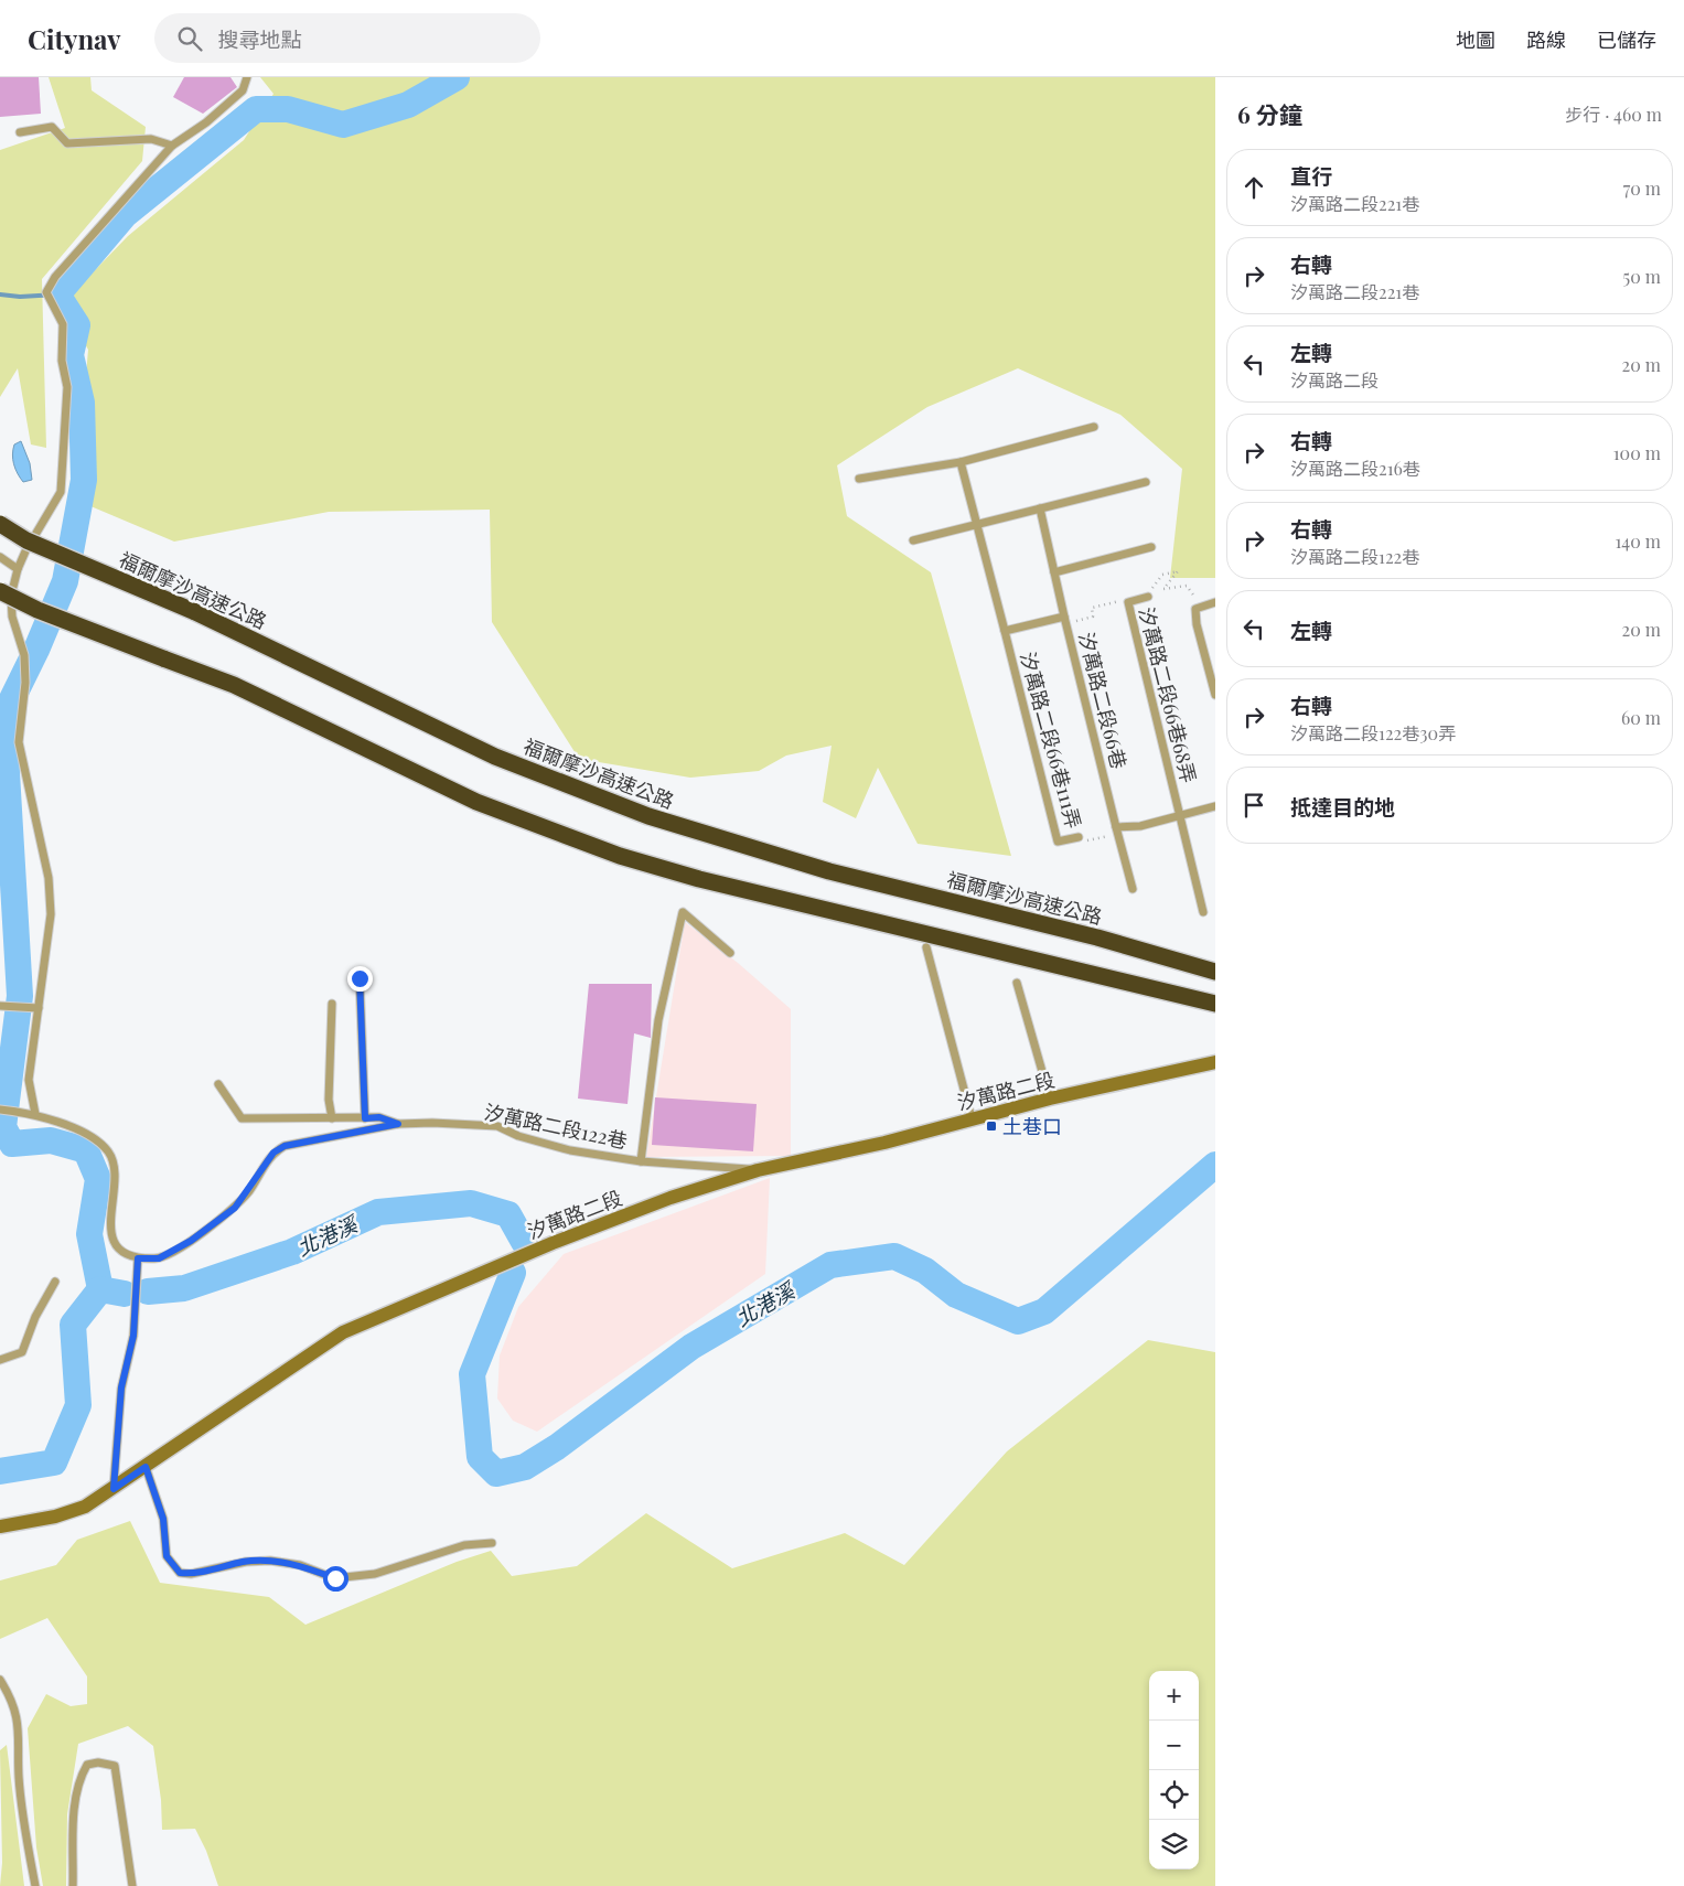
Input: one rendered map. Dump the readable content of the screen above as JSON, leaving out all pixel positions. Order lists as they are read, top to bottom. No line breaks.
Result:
{"streets":{"highway":["福爾摩沙高速公路"],"street":["汐萬路二段"],"lane":["汐萬路二段66巷68弄","汐萬路二段66巷","汐萬路二段66巷111弄","汐萬路二段122巷"]},"crossings":[["汐萬路二段66巷","汐萬路二段66巷111弄"],["汐萬路二段","汐萬路二段122巷"]],"water":["北港溪"],"places":{"transit":["土巷口"]},"page":{"header":"Citynav","search":"搜尋地點","nav":["地圖","路線","已儲存"],"heading":["6 分鐘","步行 · 460 m"],"list":[["直行","汐萬路二段221巷","70 m"],["右轉","汐萬路二段221巷","50 m"],["左轉","汐萬路二段","20 m"],["右轉","汐萬路二段216巷","100 m"],["右轉","汐萬路二段122巷","140 m"],["左轉","20 m"],["右轉","汐萬路二段122巷30弄","60 m"],"抵達目的地"],"map_buttons":["+","−"]}}
